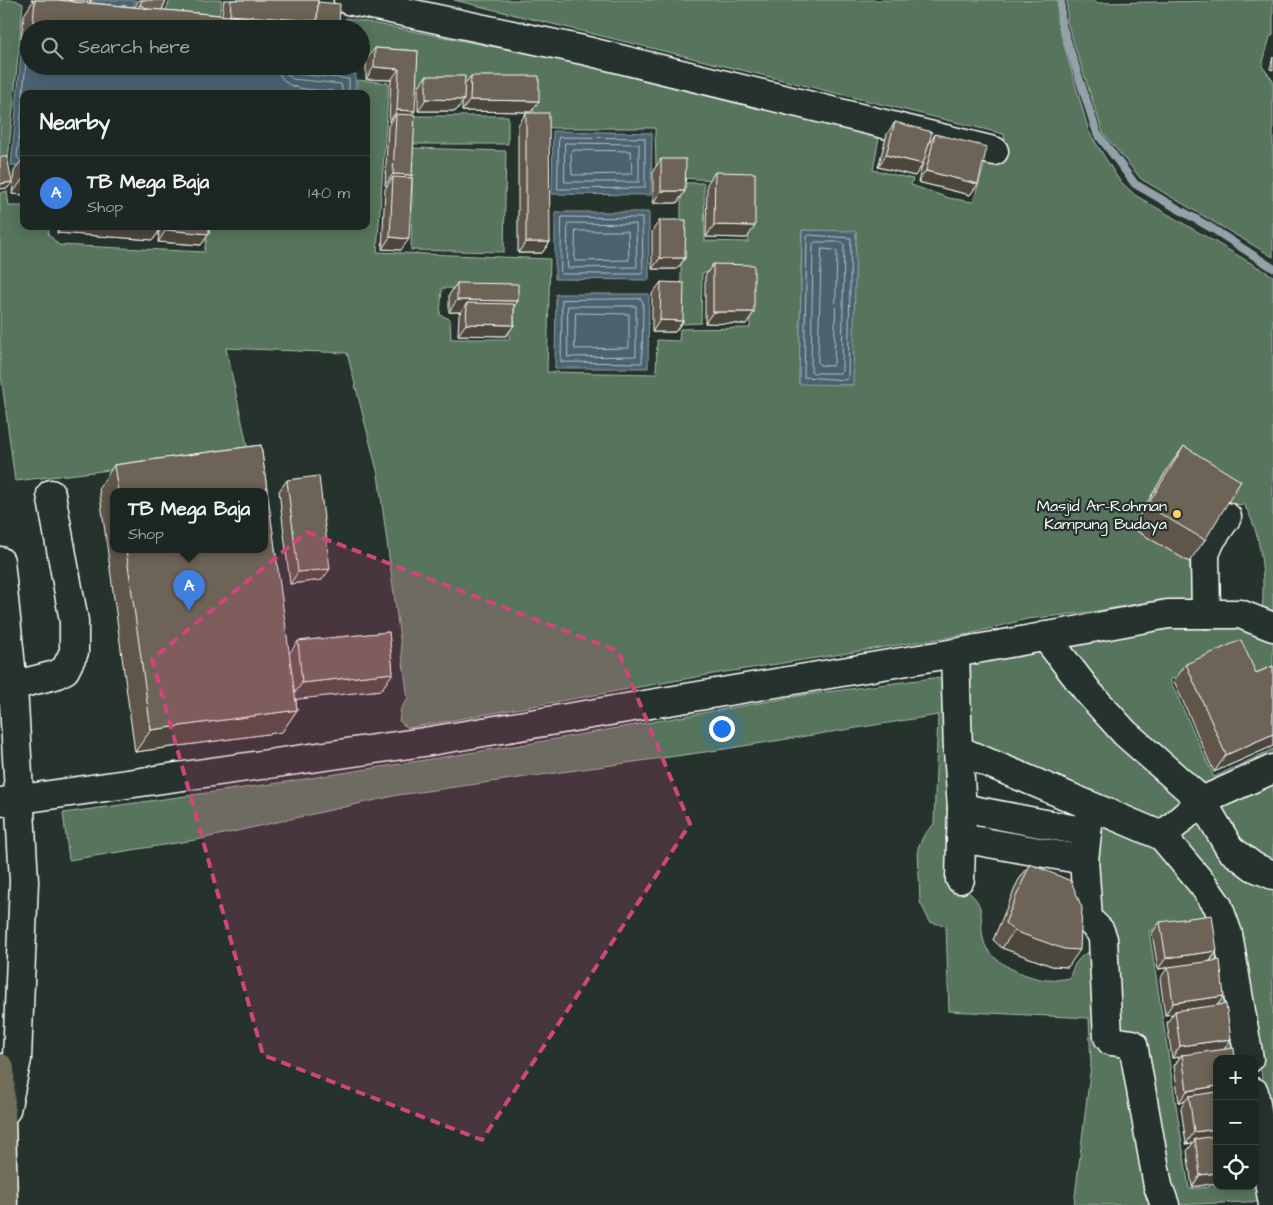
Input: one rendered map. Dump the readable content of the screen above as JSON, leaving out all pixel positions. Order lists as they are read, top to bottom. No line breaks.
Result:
{"places":["Masjid Ar-Rohman Kampung Budaya"],"page":{"search":"Search here","heading":"Nearby","list":[{"mark":"A","name":"TB Mega Baja","note":"Shop","value":"140 m"}],"popup":["TB Mega Baja","Shop"],"pins":"A","map_buttons":["+","−"]}}
